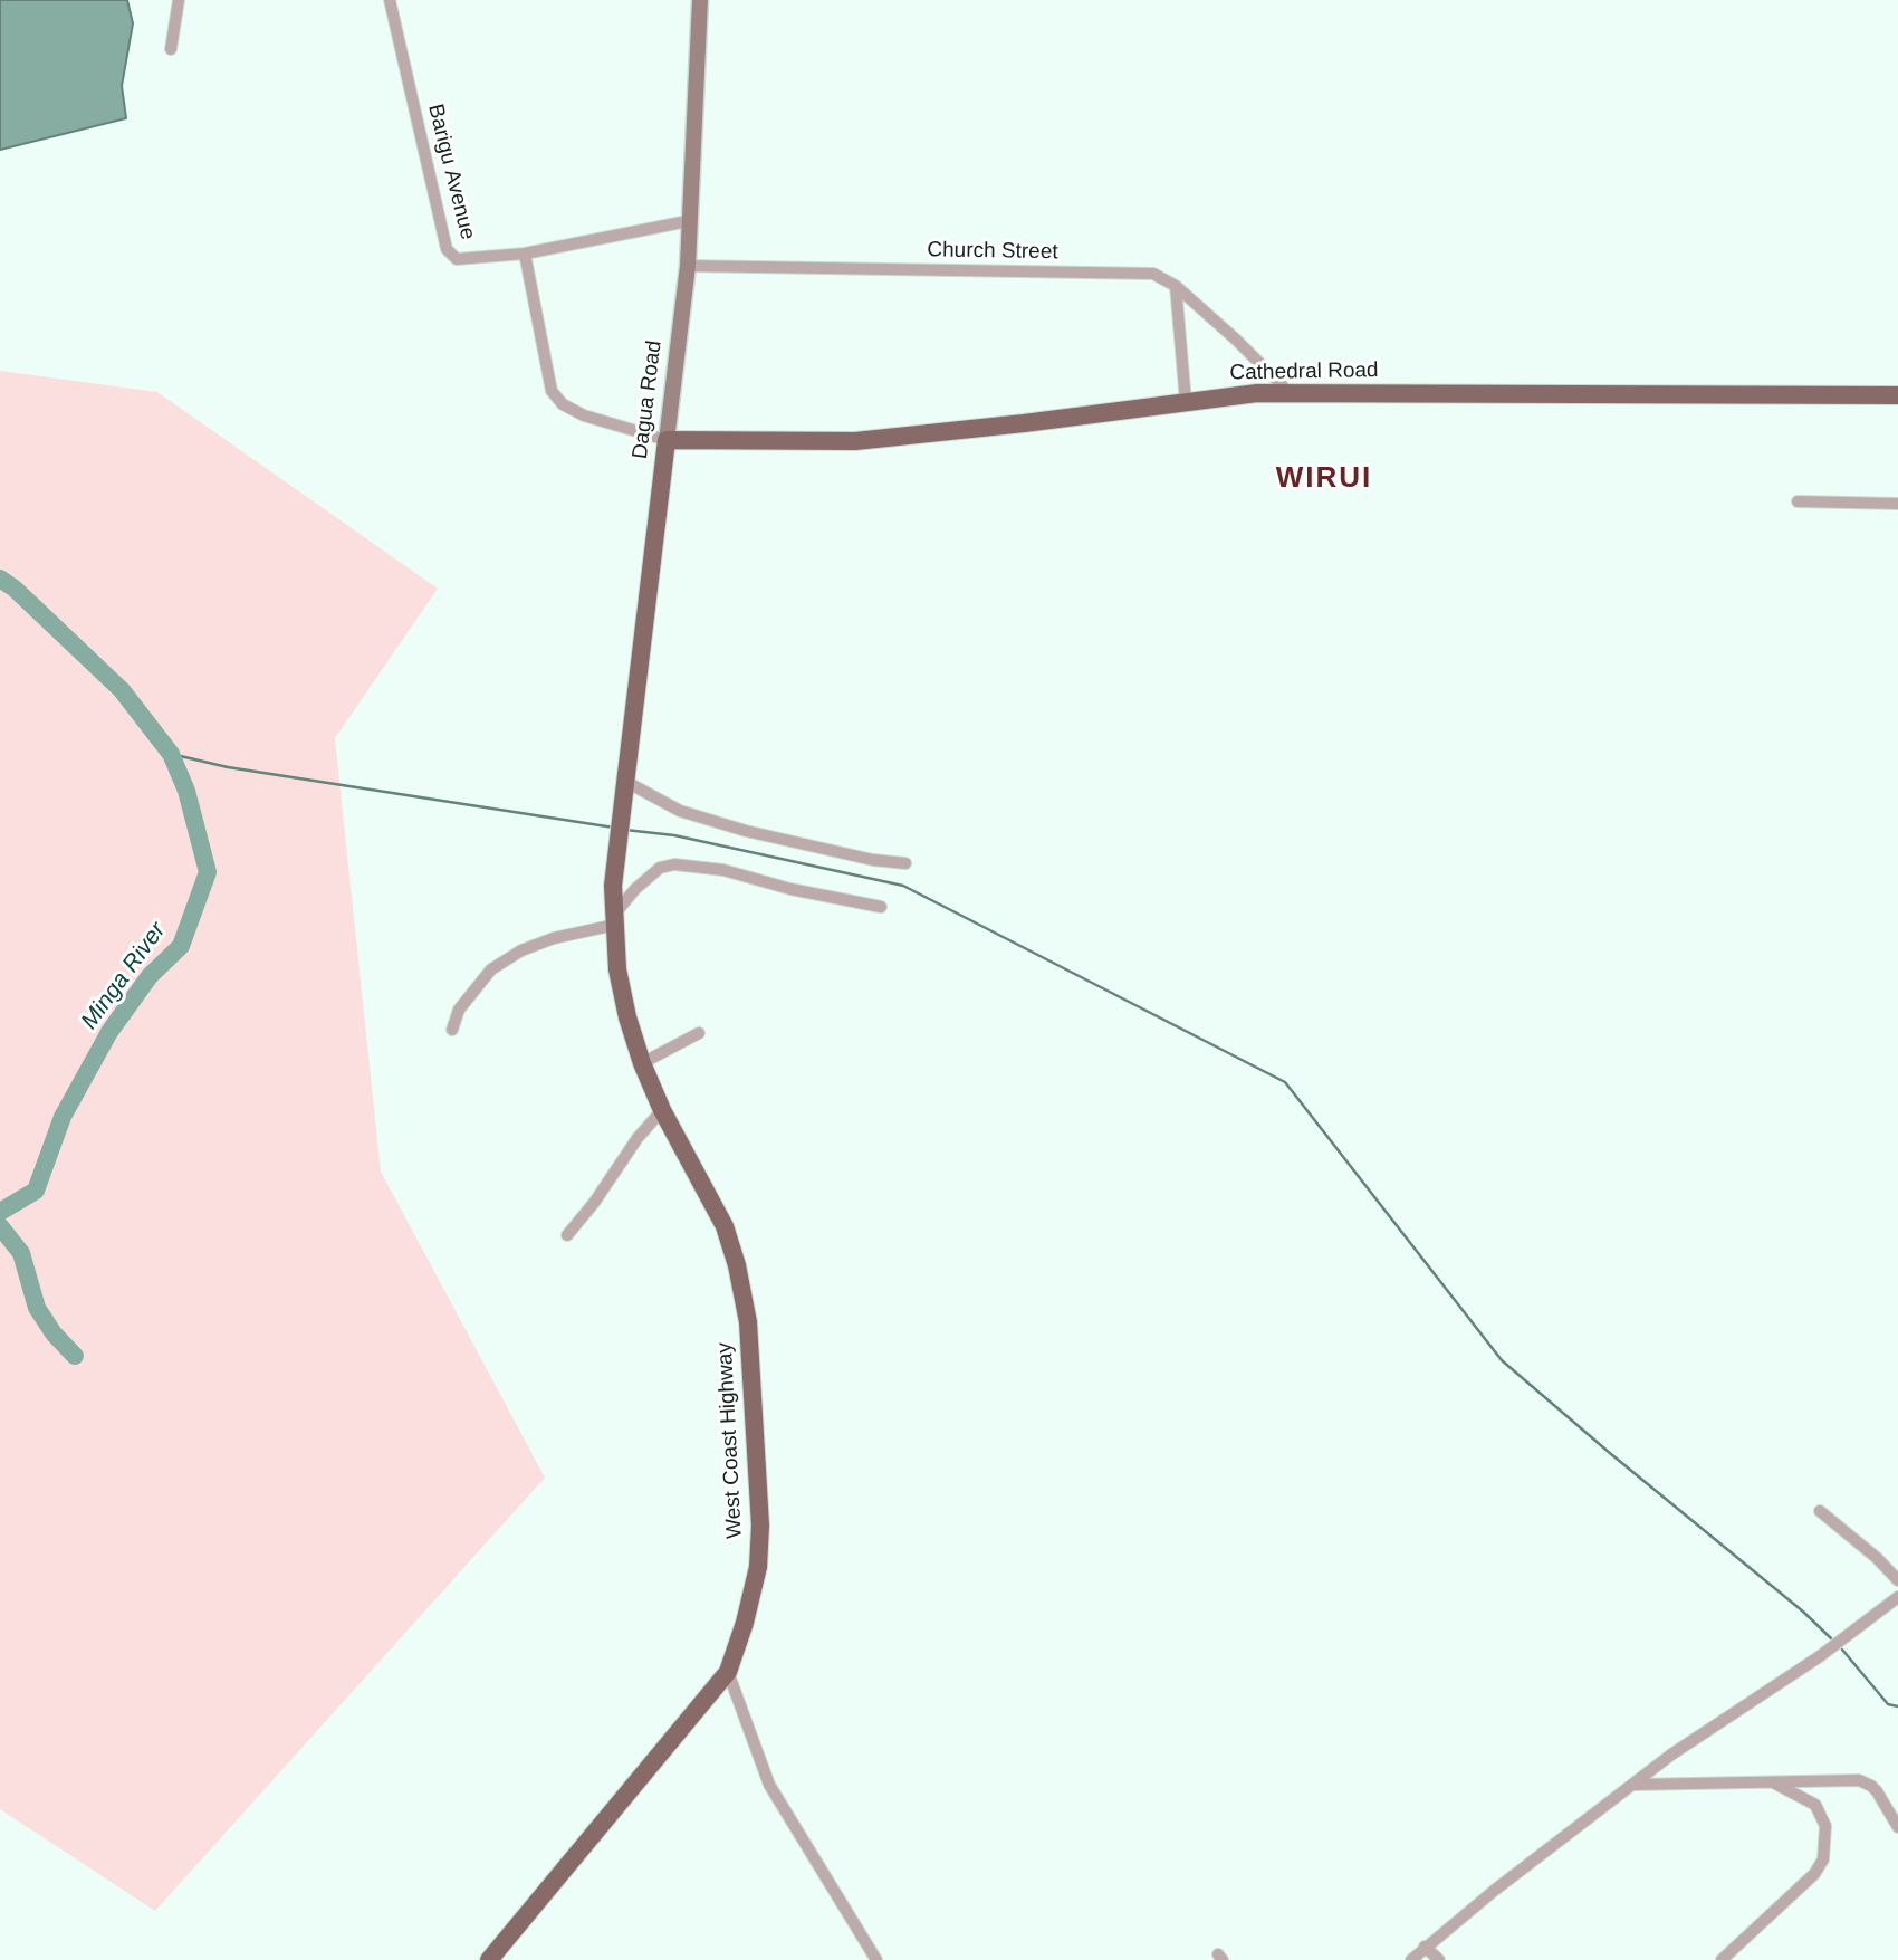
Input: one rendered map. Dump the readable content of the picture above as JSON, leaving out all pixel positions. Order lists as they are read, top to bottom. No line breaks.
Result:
{"streets":{"main road":["Cathedral Road","Dagua Road","West Coast Highway"],"street":["Barigu Avenue","Church Street"]},"crossings":[["Barigu Avenue","Dagua Road"],["Church Street","Dagua Road"],["Cathedral Road","Dagua Road"],["Dagua Road","West Coast Highway"]],"districts":["WIRUI"],"water":["Minga River"]}
